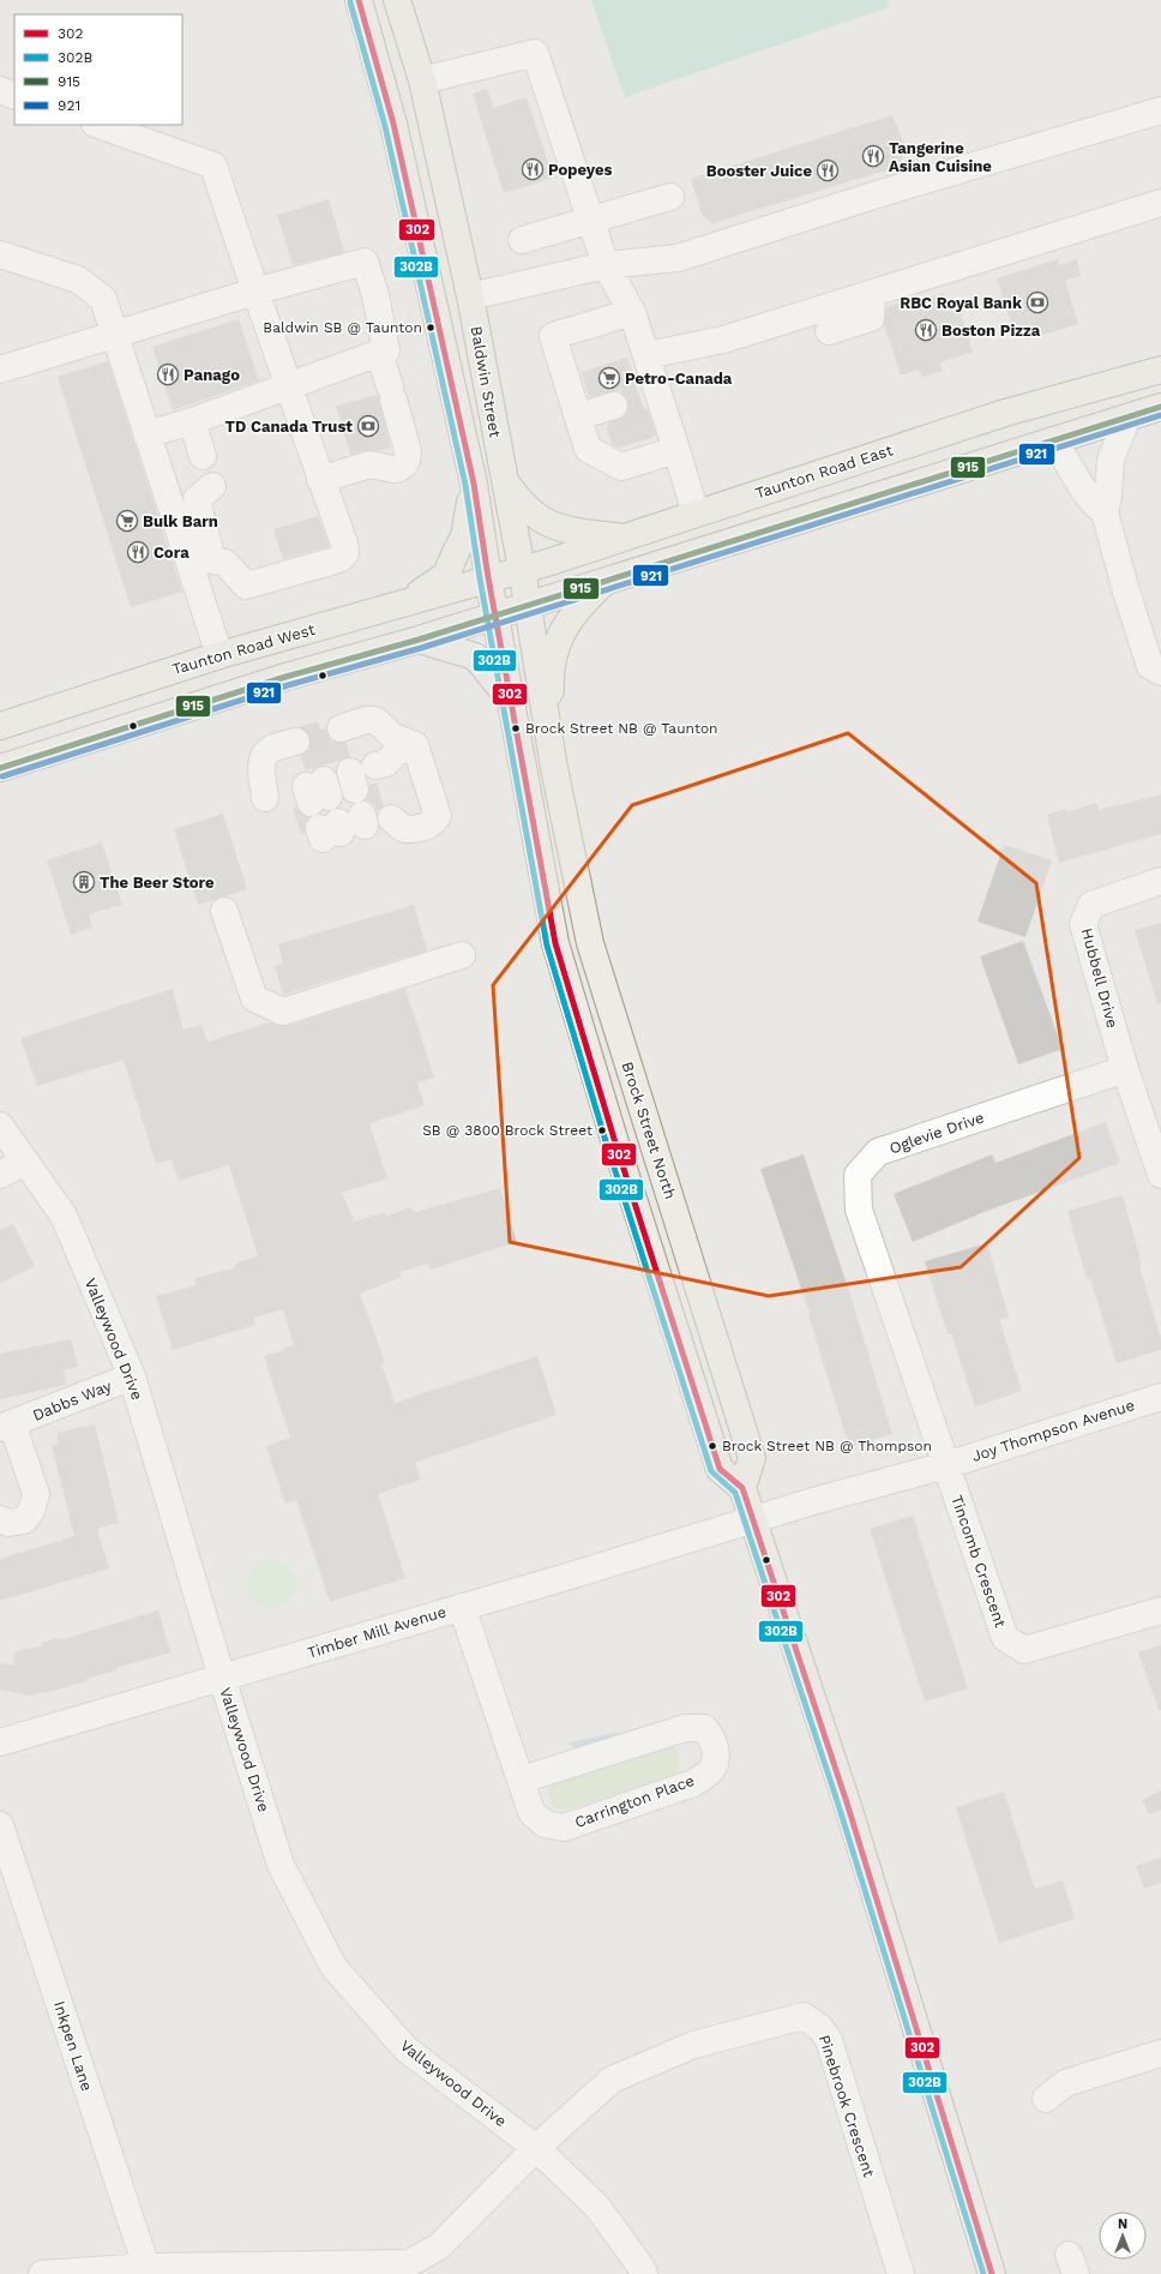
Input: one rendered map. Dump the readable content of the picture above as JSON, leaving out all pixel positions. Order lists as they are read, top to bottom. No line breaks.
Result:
{"streets":{"main road":["Baldwin Street","Taunton Road East","Taunton Road West","Brock Street North"],"street":["Hubbell Drive","Oglevie Drive","Valleywood Drive","Dabbs Way","Joy Thompson Avenue","Tincomb Crescent","Timber Mill Avenue","Carrington Place","Inkpen Lane","Pinebrook Crescent"]},"crossings":[["Baldwin Street","Taunton Road East"],["Baldwin Street","Taunton Road West"],["Baldwin Street","Brock Street North"],["Taunton Road East","Taunton Road West"],["Hubbell Drive","Oglevie Drive"],["Oglevie Drive","Joy Thompson Avenue"],["Oglevie Drive","Tincomb Crescent"],["Valleywood Drive","Dabbs Way"],["Valleywood Drive","Timber Mill Avenue"],["Valleywood Drive","Pinebrook Crescent"],["Joy Thompson Avenue","Tincomb Crescent"],["Joy Thompson Avenue","Timber Mill Avenue"],["Timber Mill Avenue","Carrington Place"]],"places":{"restaurant":["Tangerine Asian Cuisine","Popeyes","Booster Juice","Boston Pizza","Panago","Cora"],"bank":["RBC Royal Bank","TD Canada Trust"],"other":["Baldwin SB @ Taunton","Brock Street NB @ Taunton","SB @ 3800 Brock Street","Brock Street NB @ Thompson"],"supermarket":["Petro-Canada","Bulk Barn"],"building":["The Beer Store"]},"lines":["transit line 302","transit line 302B","transit line 915","transit line 921"],"legend":["302","302B","915","921"],"north":"top"}
